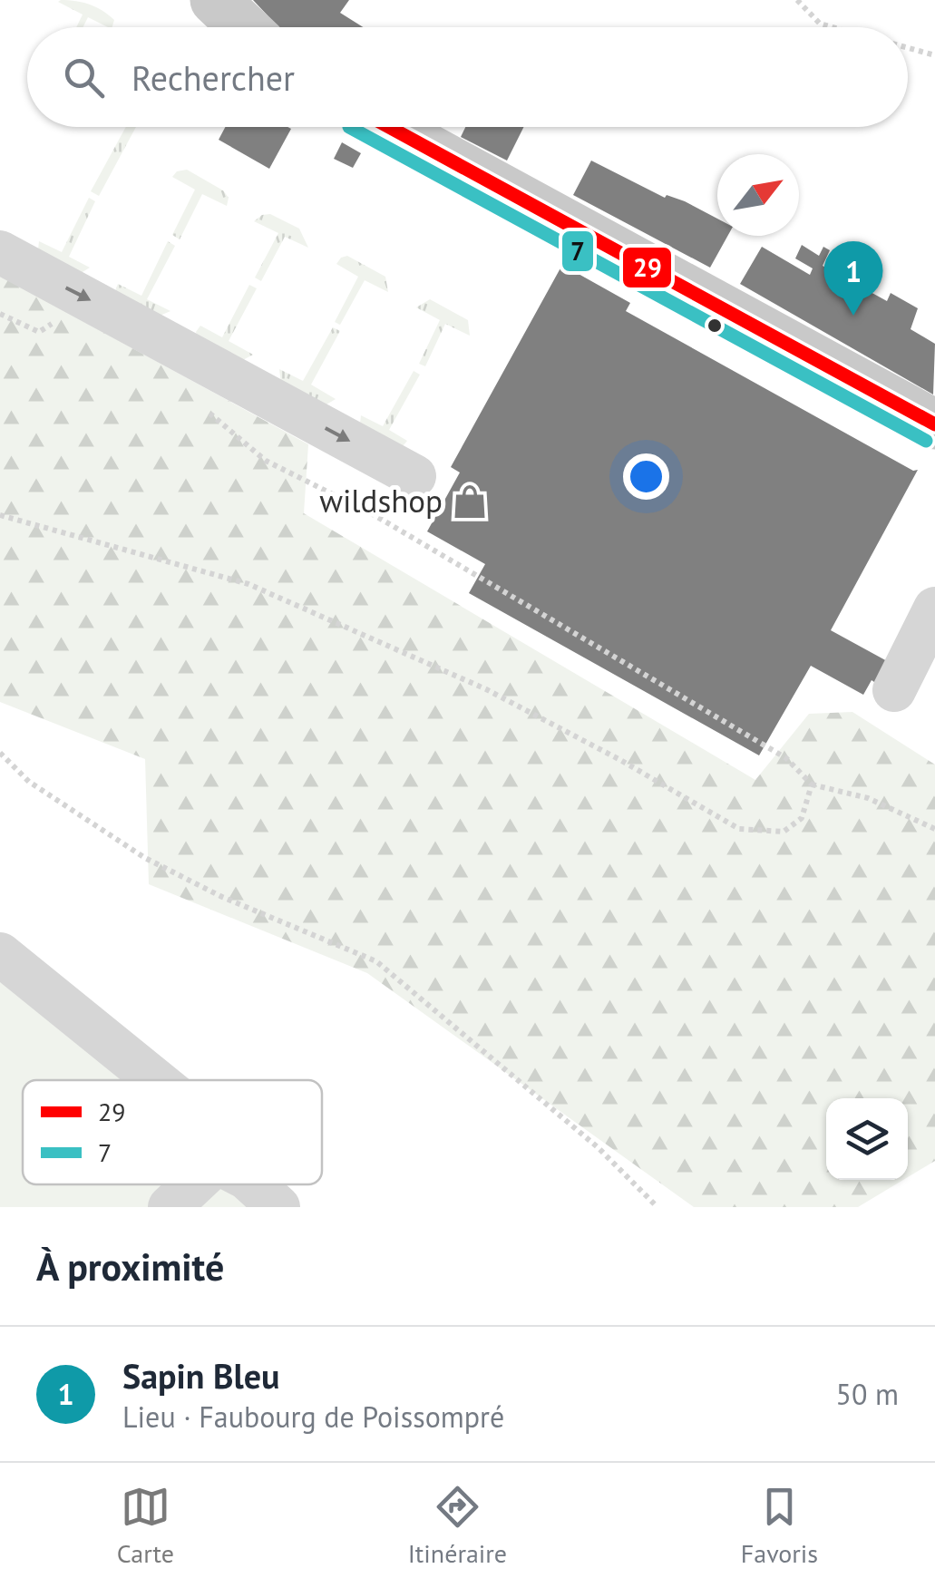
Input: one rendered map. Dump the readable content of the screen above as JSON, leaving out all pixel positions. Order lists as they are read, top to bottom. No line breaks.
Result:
{"places":{"shop":["wildshop"]},"lines":["transit line 29","transit line 7"],"legend":["29","7"],"north":"top right","page":{"search":"Rechercher","pins":"1","heading":"À proximité","list":[{"mark":"1","name":"Sapin Bleu","note":"Lieu · Faubourg de Poissompré","value":"50 m"}],"nav":["Carte","Itinéraire","Favoris"]}}
